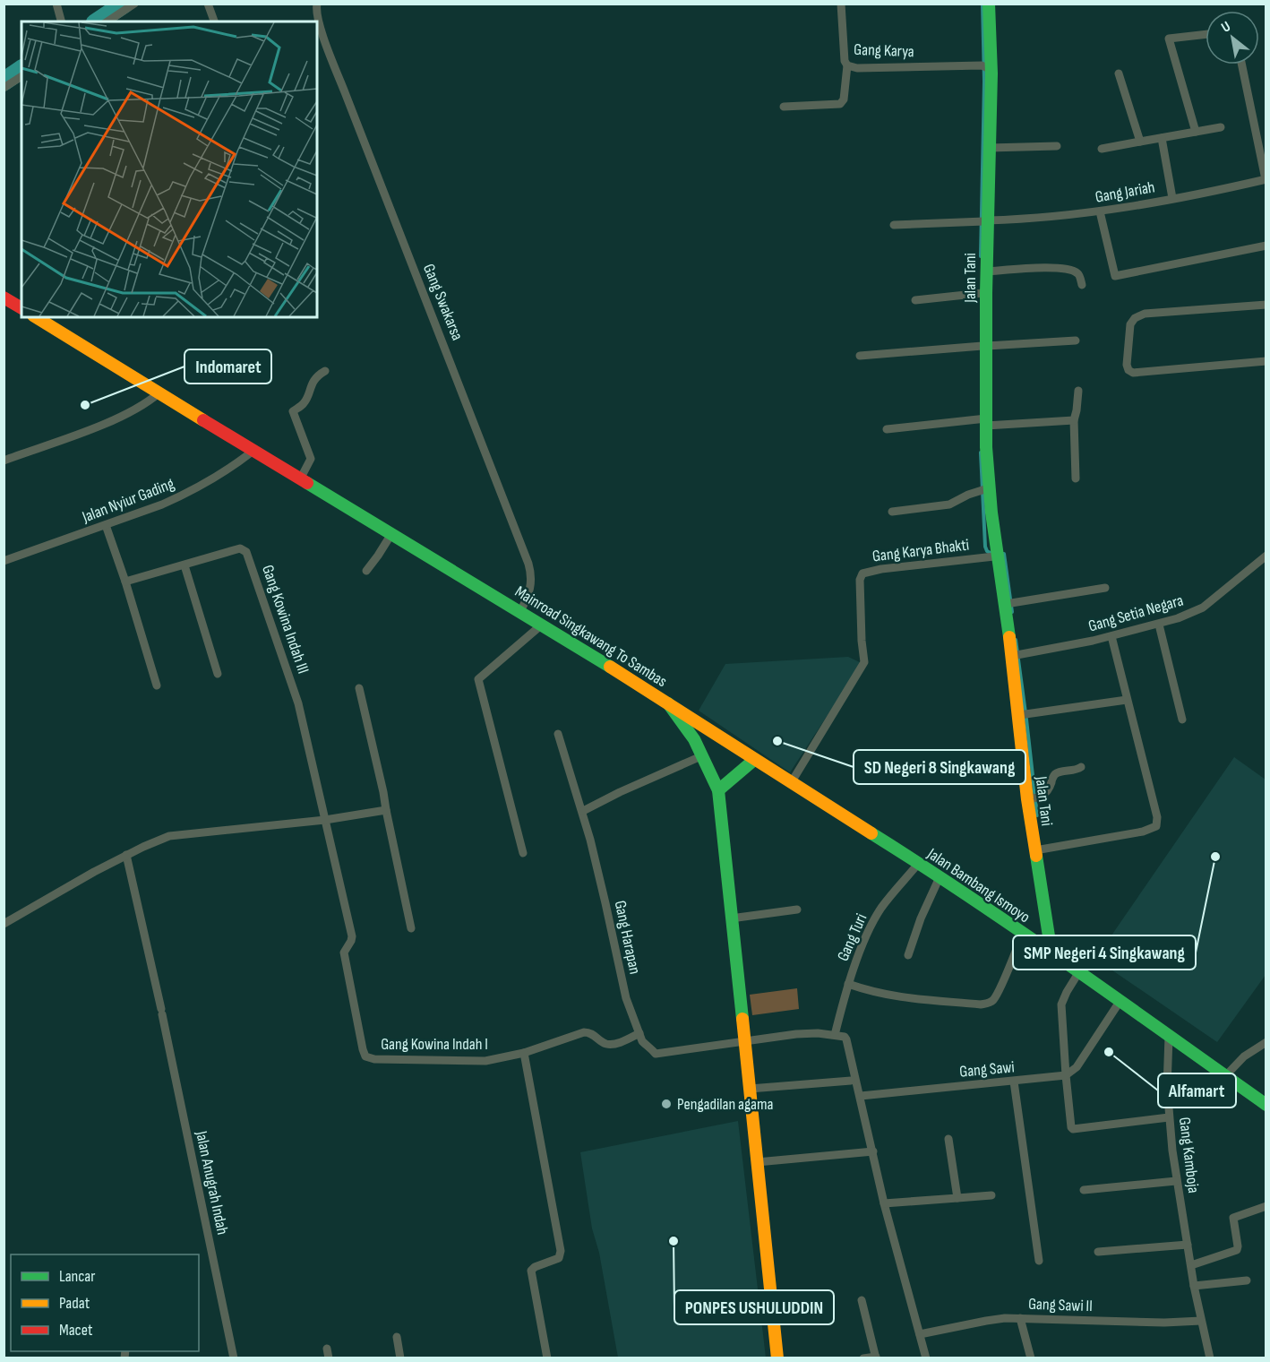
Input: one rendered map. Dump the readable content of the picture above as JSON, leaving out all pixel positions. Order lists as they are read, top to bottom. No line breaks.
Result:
{"streets":{"street":["Gang Karya","Gang Jariah","Jalan Tani","Gang Swakarsa","Jalan Nyiur Gading","Gang Karya Bhakti","Gang Setia Negara","Gang Kowina Indah III","Mainroad Singkawang To Sambas","Jalan Bambang Ismoyo","Gang Harapan","Gang Turi","Gang Kowina Indah I","Gang Sawi","Gang Kamboja","Jalan Anugrah Indah","Gang Sawi II"]},"crossings":[["Gang Karya","Jalan Tani"],["Gang Jariah","Jalan Tani"],["Jalan Tani","Gang Karya Bhakti"],["Jalan Tani","Gang Setia Negara"],["Jalan Tani","Jalan Bambang Ismoyo"],["Gang Swakarsa","Mainroad Singkawang To Sambas"],["Jalan Nyiur Gading","Mainroad Singkawang To Sambas"],["Gang Karya Bhakti","Jalan Bambang Ismoyo"],["Gang Kowina Indah III","Gang Kowina Indah I"],["Mainroad Singkawang To Sambas","Jalan Bambang Ismoyo"],["Mainroad Singkawang To Sambas","Gang Harapan"],["Jalan Bambang Ismoyo","Gang Turi"],["Jalan Bambang Ismoyo","Gang Kamboja"],["Gang Harapan","Gang Kowina Indah I"],["Gang Kamboja","Gang Sawi II"]],"places":["Indomaret","SD Negeri 8 Singkawang","SMP Negeri 4 Singkawang","Alfamart","Pengadilan agama","PONPES USHULUDDIN"],"legend":["Lancar","Padat","Macet"],"north":"top left"}
